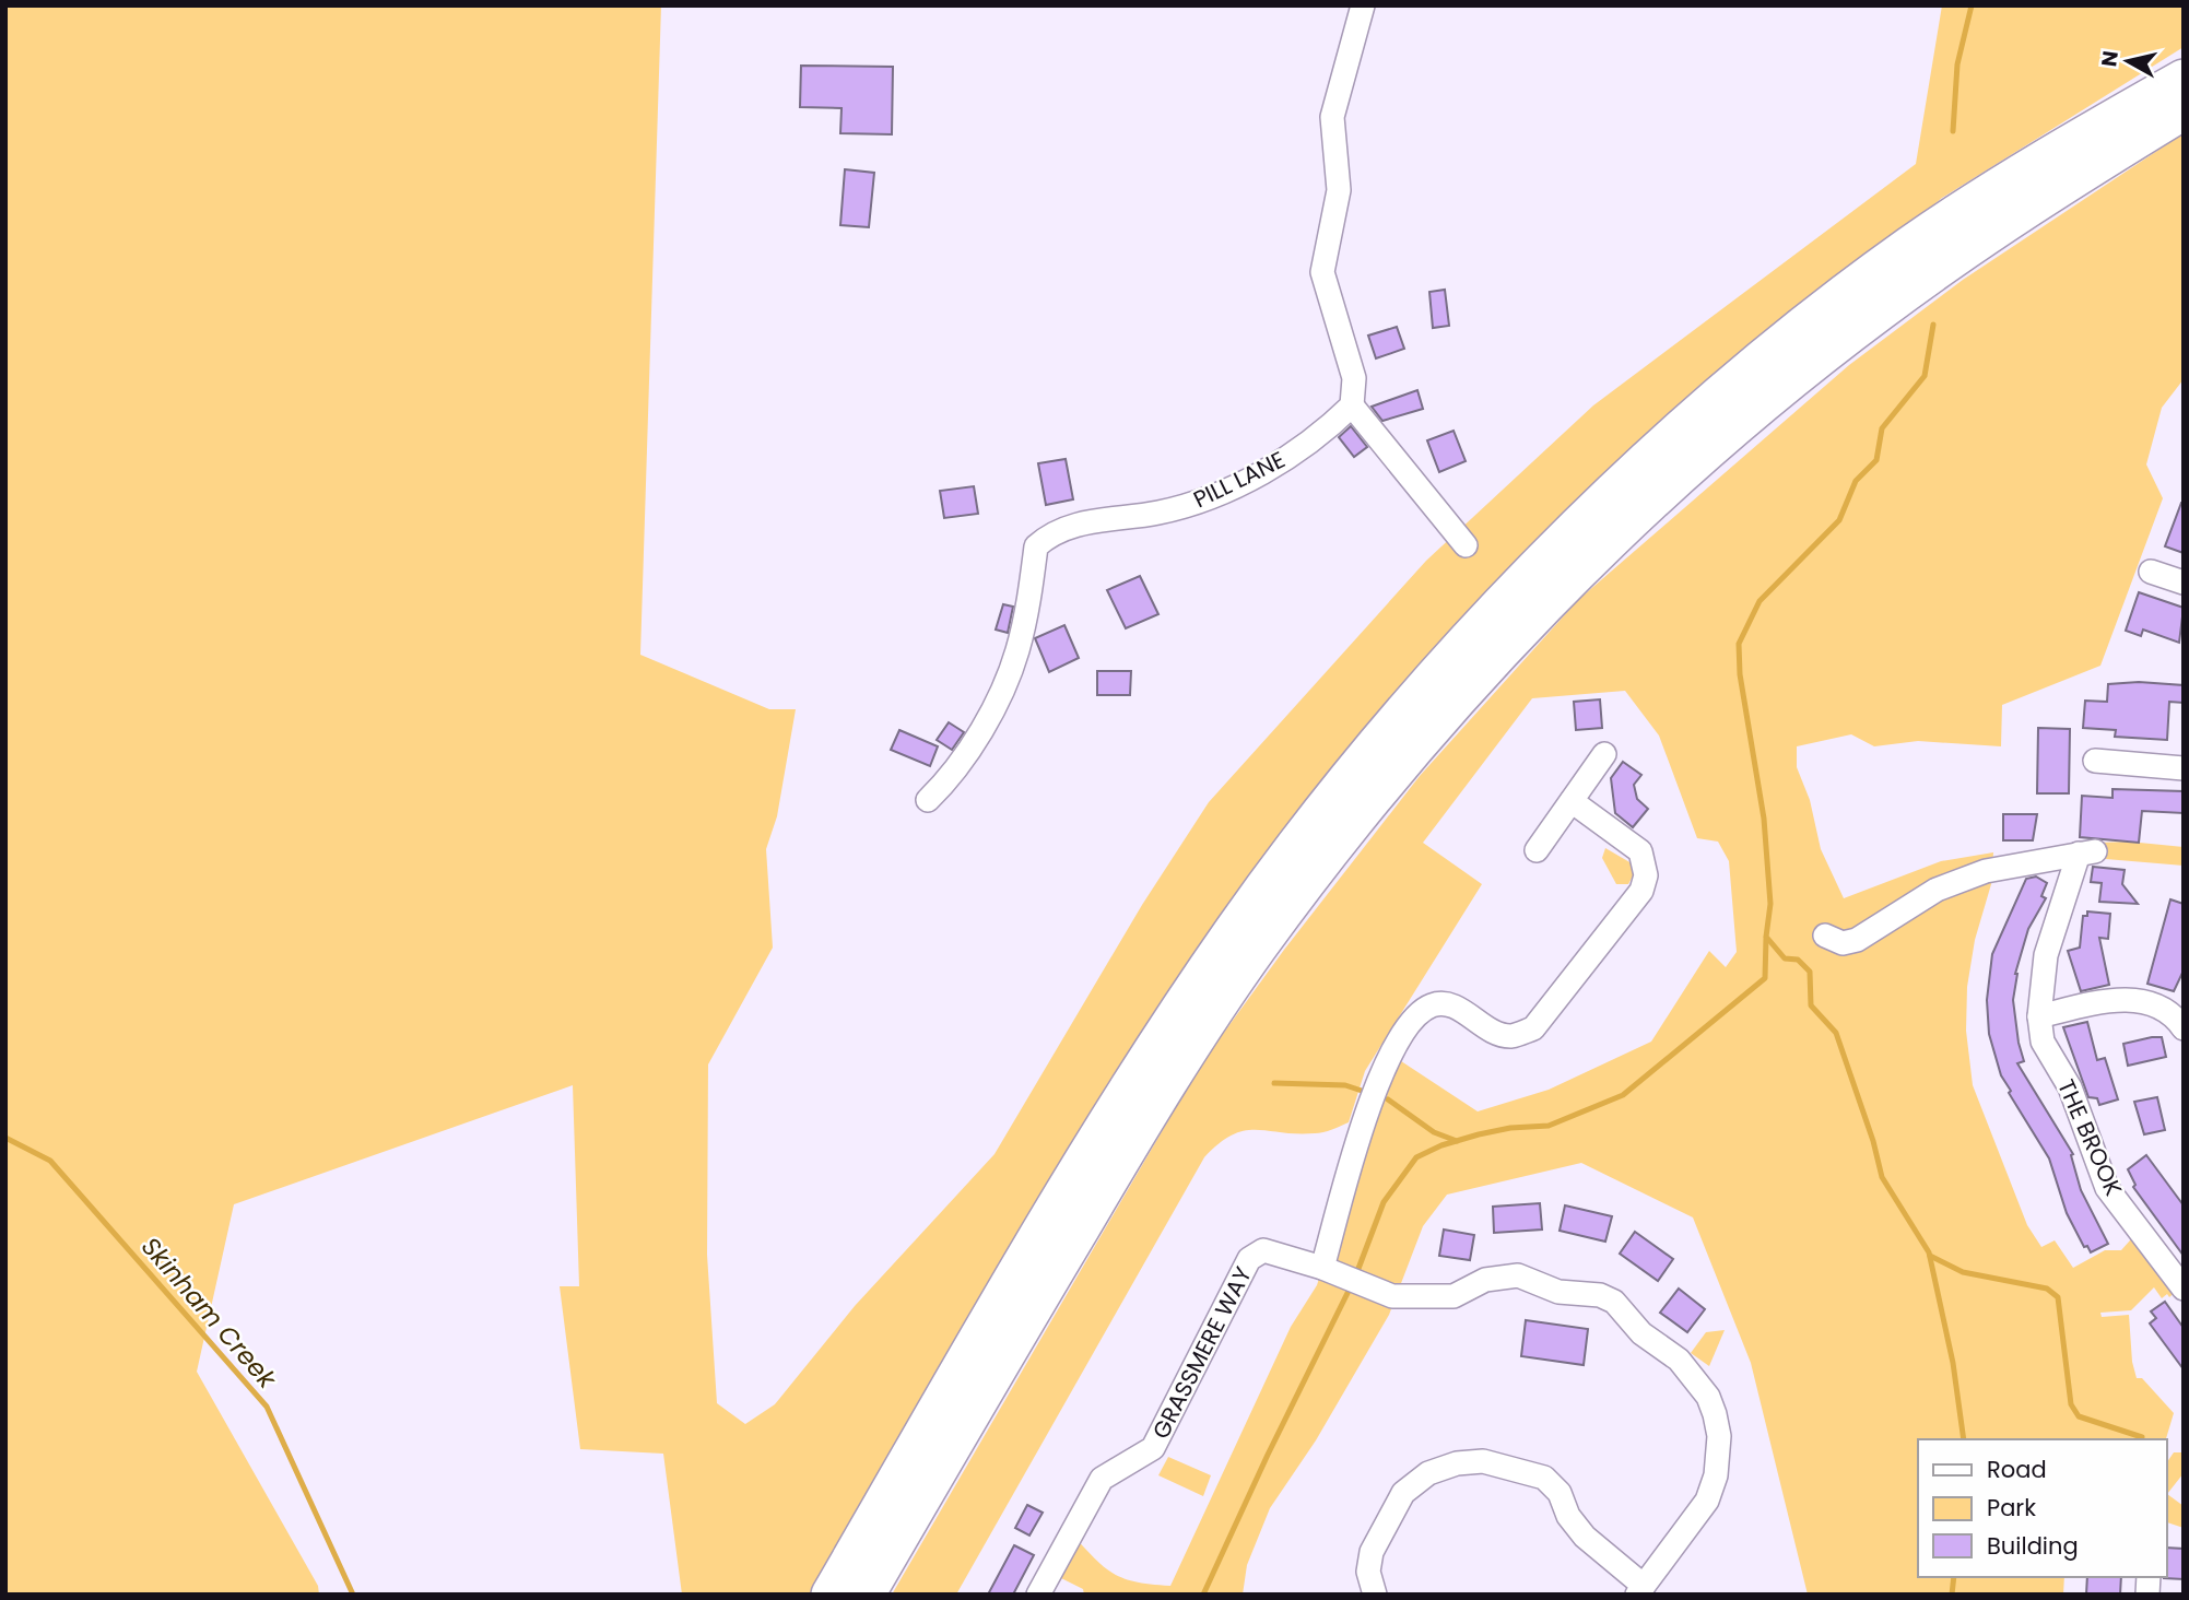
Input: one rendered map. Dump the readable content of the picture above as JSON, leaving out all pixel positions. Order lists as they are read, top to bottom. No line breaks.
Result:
{"streets":{"street":["PILL LANE","THE BROOK","GRASSMERE WAY"]},"water":["Skinham Creek"],"legend":["Road","Park","Building"],"north":"left"}
